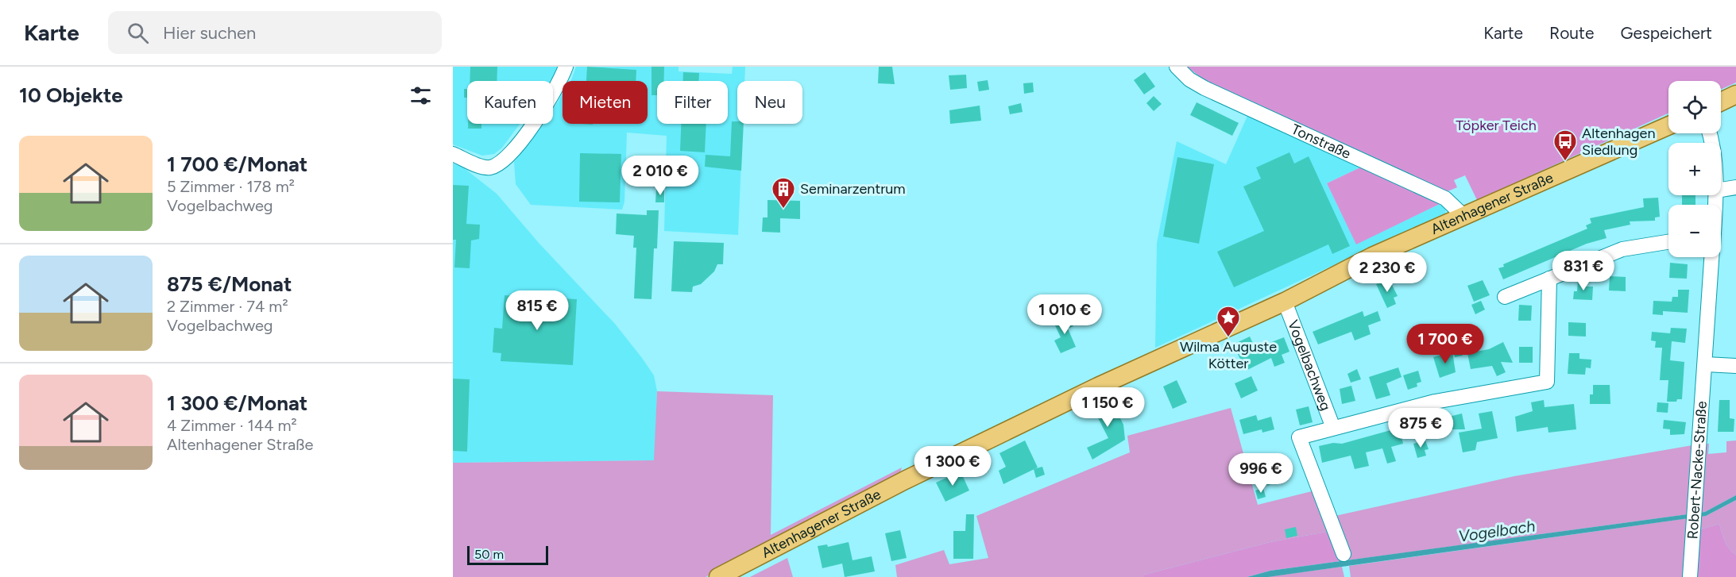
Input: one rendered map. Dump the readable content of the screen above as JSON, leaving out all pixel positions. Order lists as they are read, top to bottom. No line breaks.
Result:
{"streets":{"main road":["Altenhagener Straße"],"street":["Tonstraße","Vogelbachweg","Robert-Nacke-Straße"]},"crossings":[["Tonstraße","Altenhagener Straße"],["Altenhagener Straße","Vogelbachweg"]],"water":["Vogelbach"],"parks":["Töpker Teich"],"places":{"bus stop":["Altenhagen Siedlung"],"building":["Seminarzentrum"],"place":["Wilma Auguste Kötter"]},"scale_bar":"50 m","page":{"header":"Karte","search":"Hier suchen","nav":["Karte","Route","Gespeichert"],"heading":"10 Objekte","map_buttons":["+","−"],"chip":["Kaufen","Mieten","Filter","Neu"],"list":[{"name":"1 700 €/Monat","note":"5 Zimmer · 178 m² · Vogelbachweg"},{"name":"875 €/Monat","note":"2 Zimmer · 74 m² · Vogelbachweg"},{"name":"1 300 €/Monat","note":"4 Zimmer · 144 m² · Altenhagener Straße"}],"price":["2 010 €","831 €","2 230 €","815 €","1 010 €","1 700 €","1 150 €","875 €","1 300 €","996 €"],"scale":"50 m"}}
